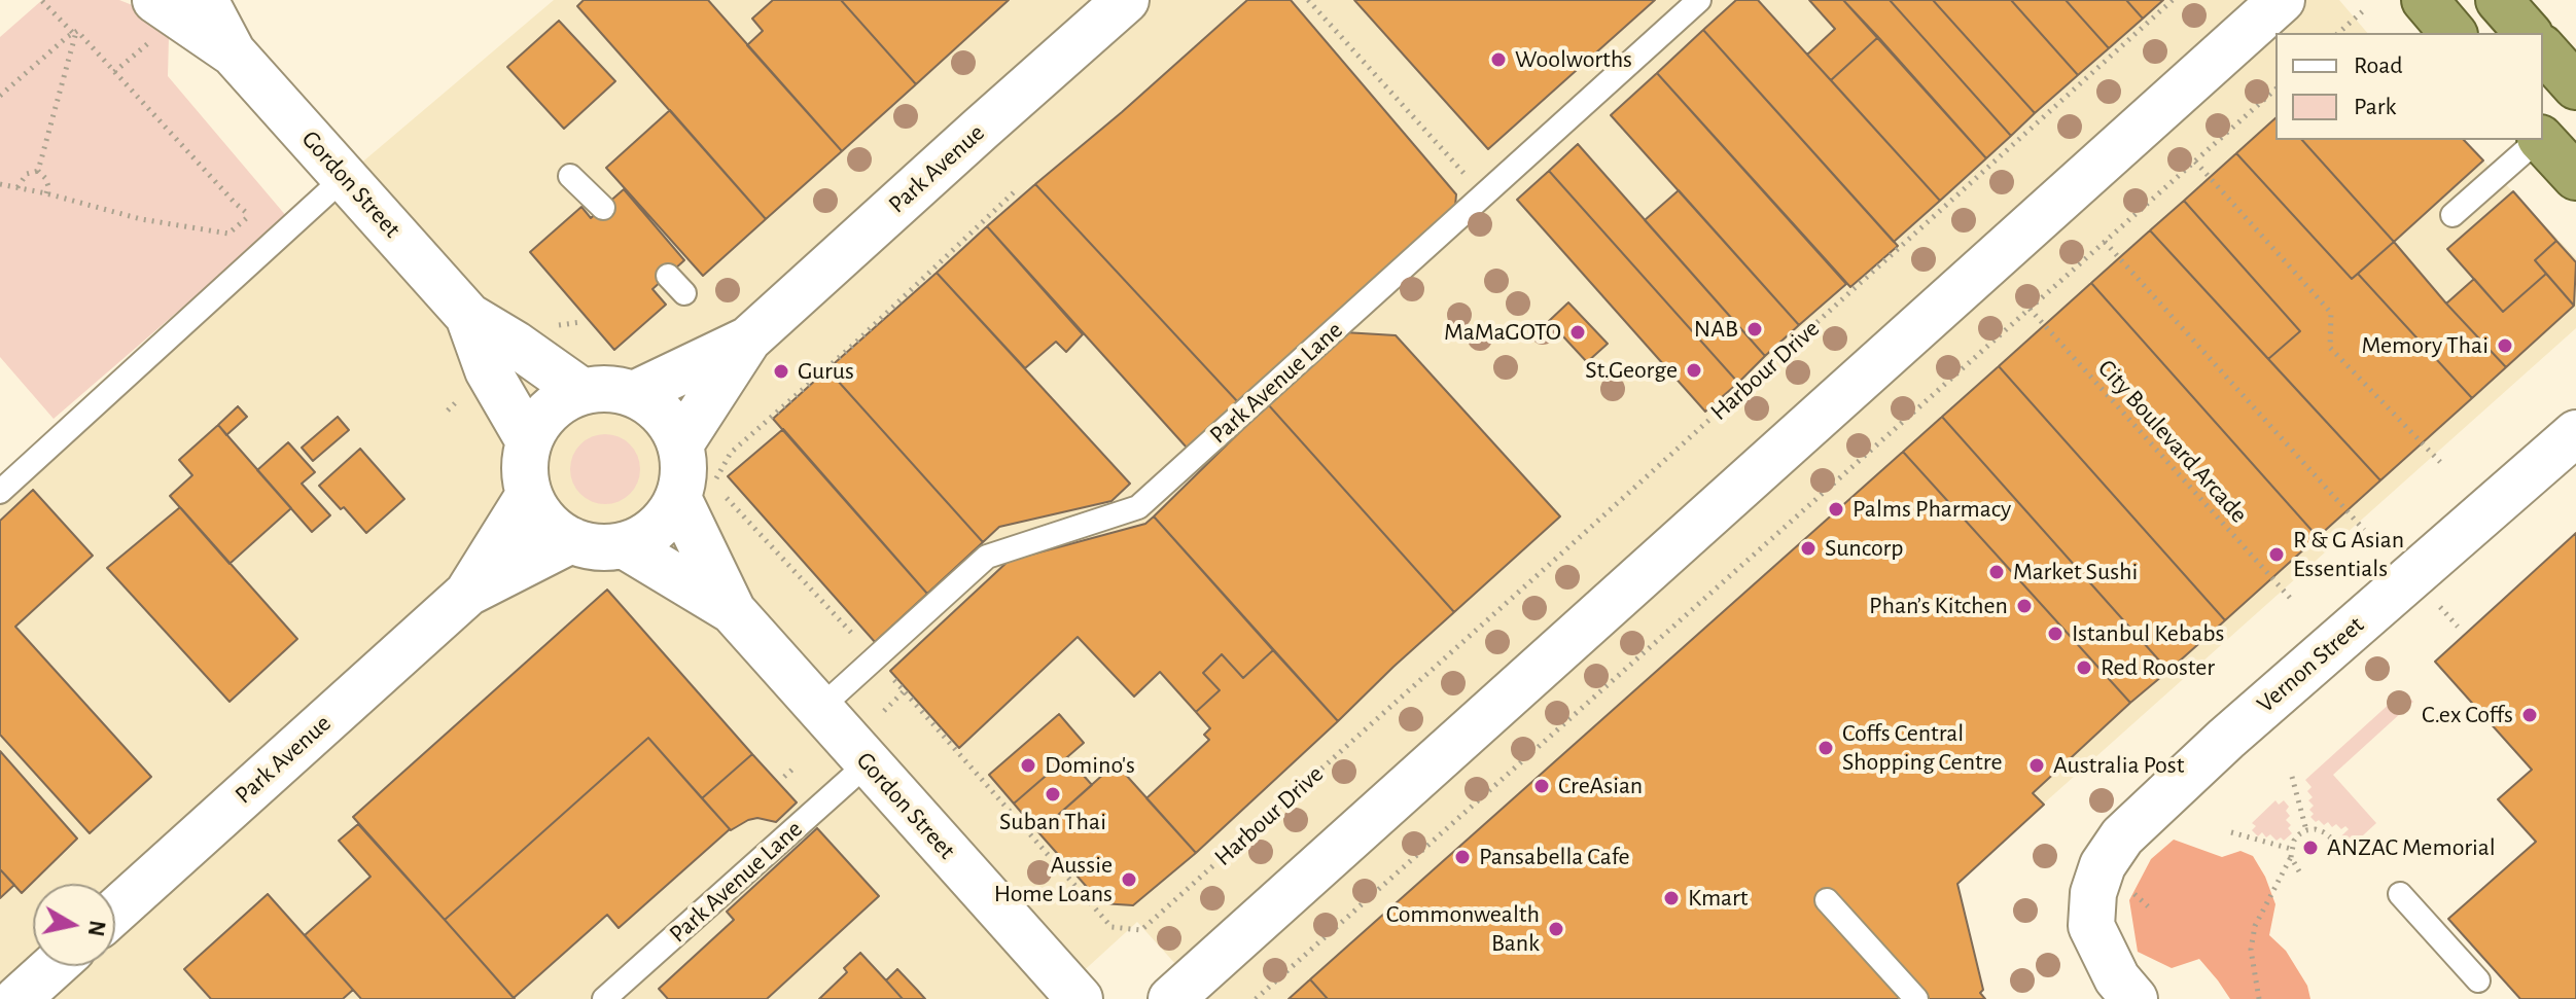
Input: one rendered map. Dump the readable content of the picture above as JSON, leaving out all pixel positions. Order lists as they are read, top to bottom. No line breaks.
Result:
{"streets":{"street":["Park Avenue","Gordon Street","Vernon Street"],"lane":["Park Avenue Lane"],"path":["Harbour Drive","City Boulevard Arcade"]},"crossings":[["Park Avenue","Gordon Street"],["Gordon Street","Park Avenue Lane"],["Harbour Drive","Park Avenue Lane"]],"places":["Woolworths","NAB","MaMaGOTO","Memory Thai","St.George","Gurus","Palms Pharmacy","Suncorp","R & G Asian Essentials","Market Sushi","Phan’s Kitchen","Istanbul Kebabs","Red Rooster","C.ex Coffs","Coffs Central Shopping Centre","Domino's","Australia Post","CreAsian","Suban Thai","ANZAC Memorial","Pansabella Cafe","Aussie Home Loans","Kmart","Commonwealth Bank"],"legend":["Road","Park"],"north":"right"}
